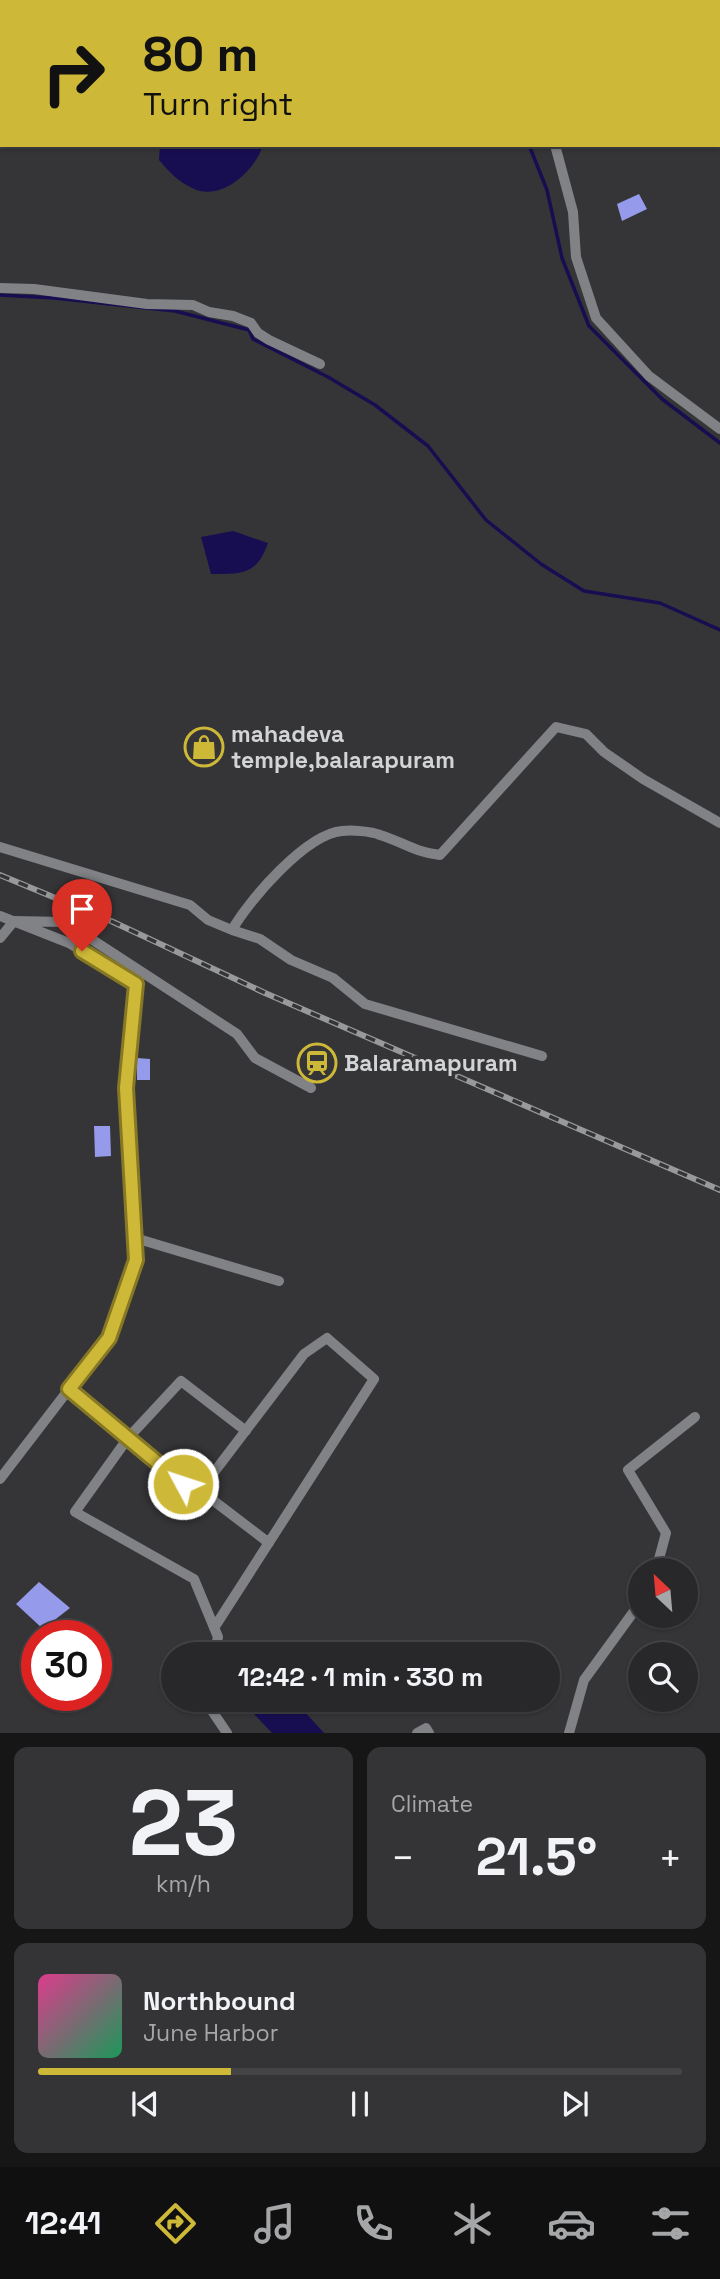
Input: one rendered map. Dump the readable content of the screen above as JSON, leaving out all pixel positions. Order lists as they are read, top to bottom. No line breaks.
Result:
{"places":{"shop":["mahadeva temple,balarapuram"],"station":["Balaramapuram"]},"north":"top left","page":{"turn":["80 m","Turn right"],"limit":"30","trip":"12:42 · 1 min · 330 m","tile":[["23","km/h"],"Climate"],"heat":["−","21.5°","+"],"song":["Northbound","June Harbor"],"tabs":"12:41"}}
